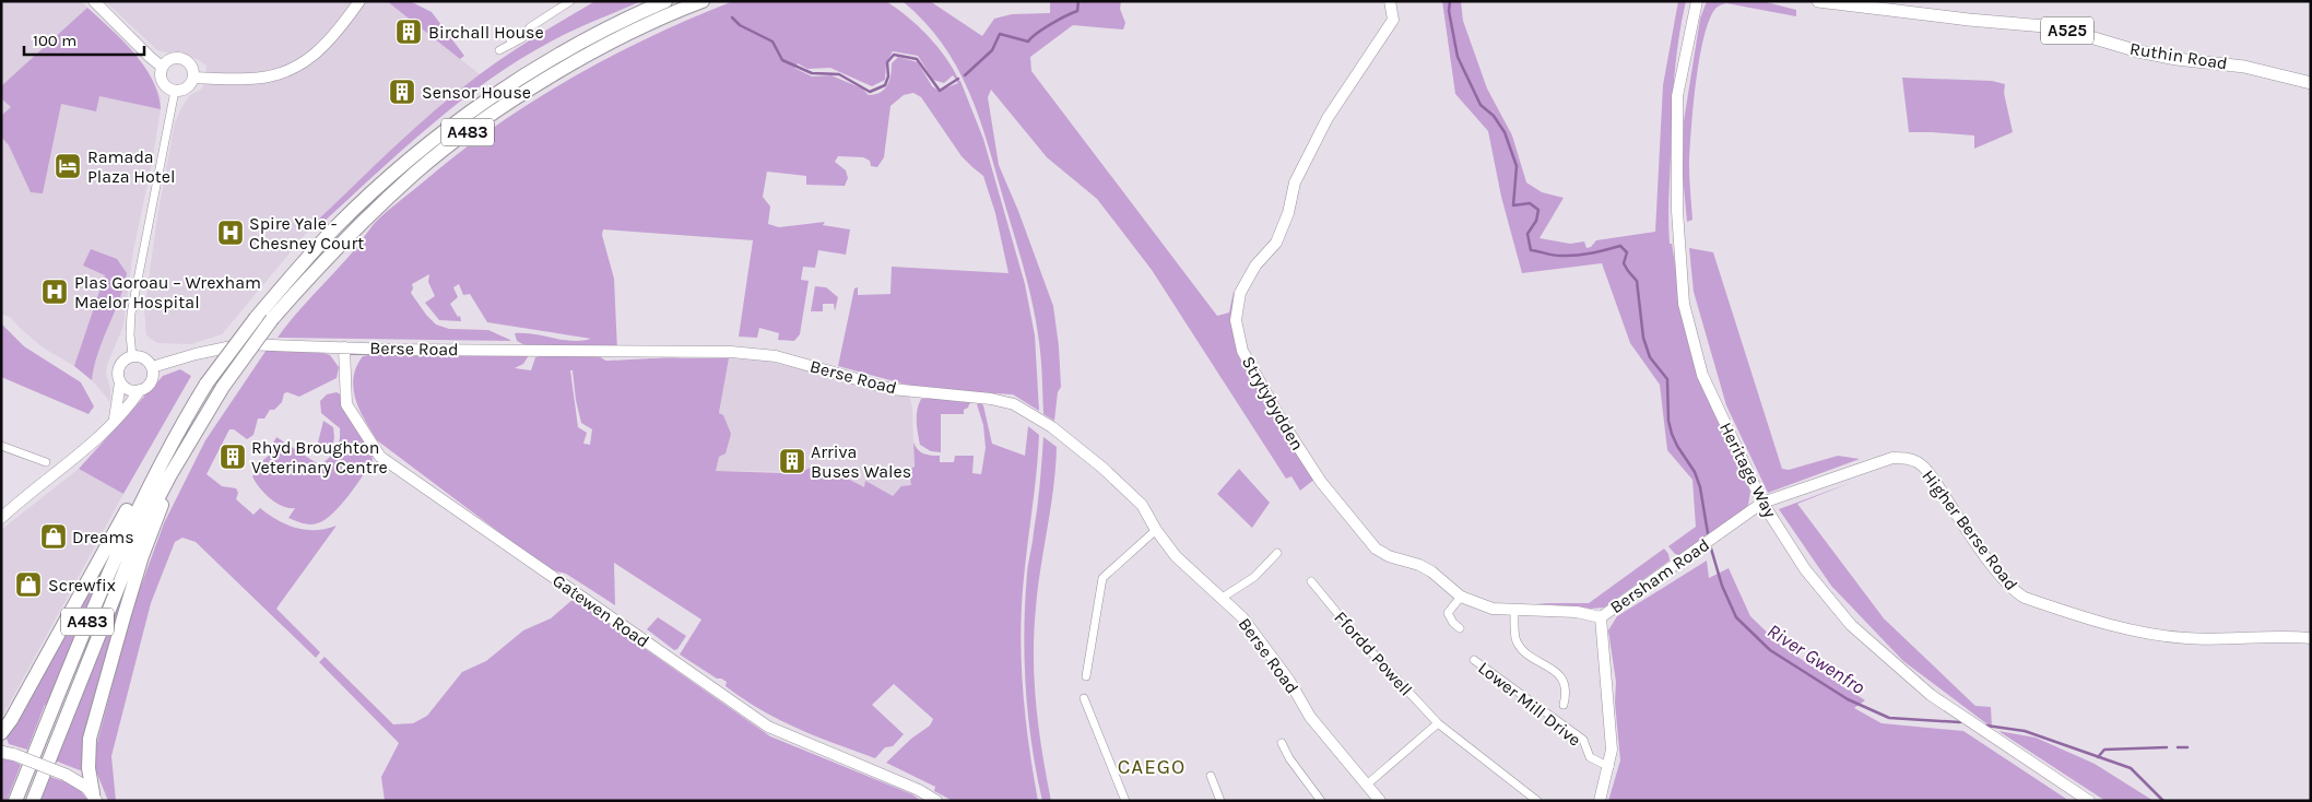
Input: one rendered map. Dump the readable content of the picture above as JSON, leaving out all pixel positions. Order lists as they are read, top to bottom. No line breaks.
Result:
{"streets":{"highway":["A483"],"main road":["A525","Ruthin Road"],"street":["Berse Road","Strytybydden","Heritage Way","Higher Berse Road","Bersham Road","Gatewen Road","Ffordd Powell","Lower Mill Drive"]},"crossings":[["Berse Road","Gatewen Road"],["Strytybydden","Bersham Road"],["Heritage Way","Higher Berse Road"],["Heritage Way","Bersham Road"],["Higher Berse Road","Bersham Road"],["Bersham Road","Lower Mill Drive"]],"districts":["CAEGO"],"water":["River Gwenfro"],"places":{"building":["Birchall House","Sensor House","Rhyd Broughton Veterinary Centre","Arriva Buses Wales"],"hotel":["Ramada Plaza Hotel"],"hospital":["Spire Yale - Chesney Court","Plas Goroau – Wrexham Maelor Hospital"],"shop":["Dreams","Screwfix"]},"scale_bar":"100 m"}
